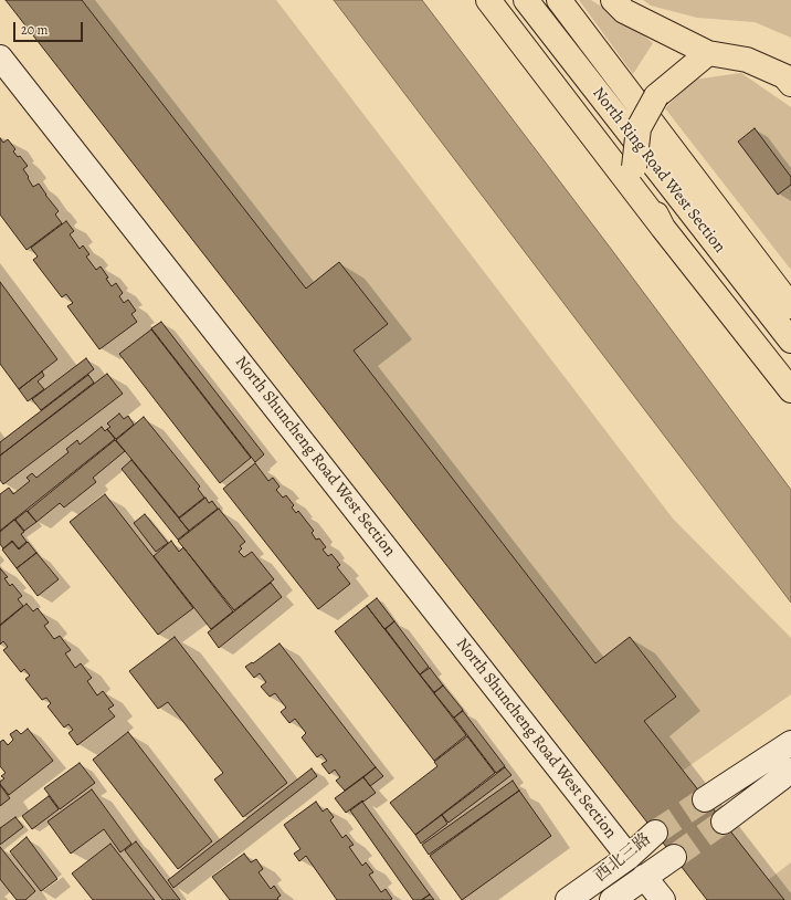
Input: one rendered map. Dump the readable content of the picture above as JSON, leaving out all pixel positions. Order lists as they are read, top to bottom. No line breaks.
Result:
{"streets":{"main road":["North Ring Road West Section"],"street":["North Shuncheng Road West Section","西北三路"]},"crossings":[["North Shuncheng Road West Section","西北三路"]],"scale_bar":"20 m"}
